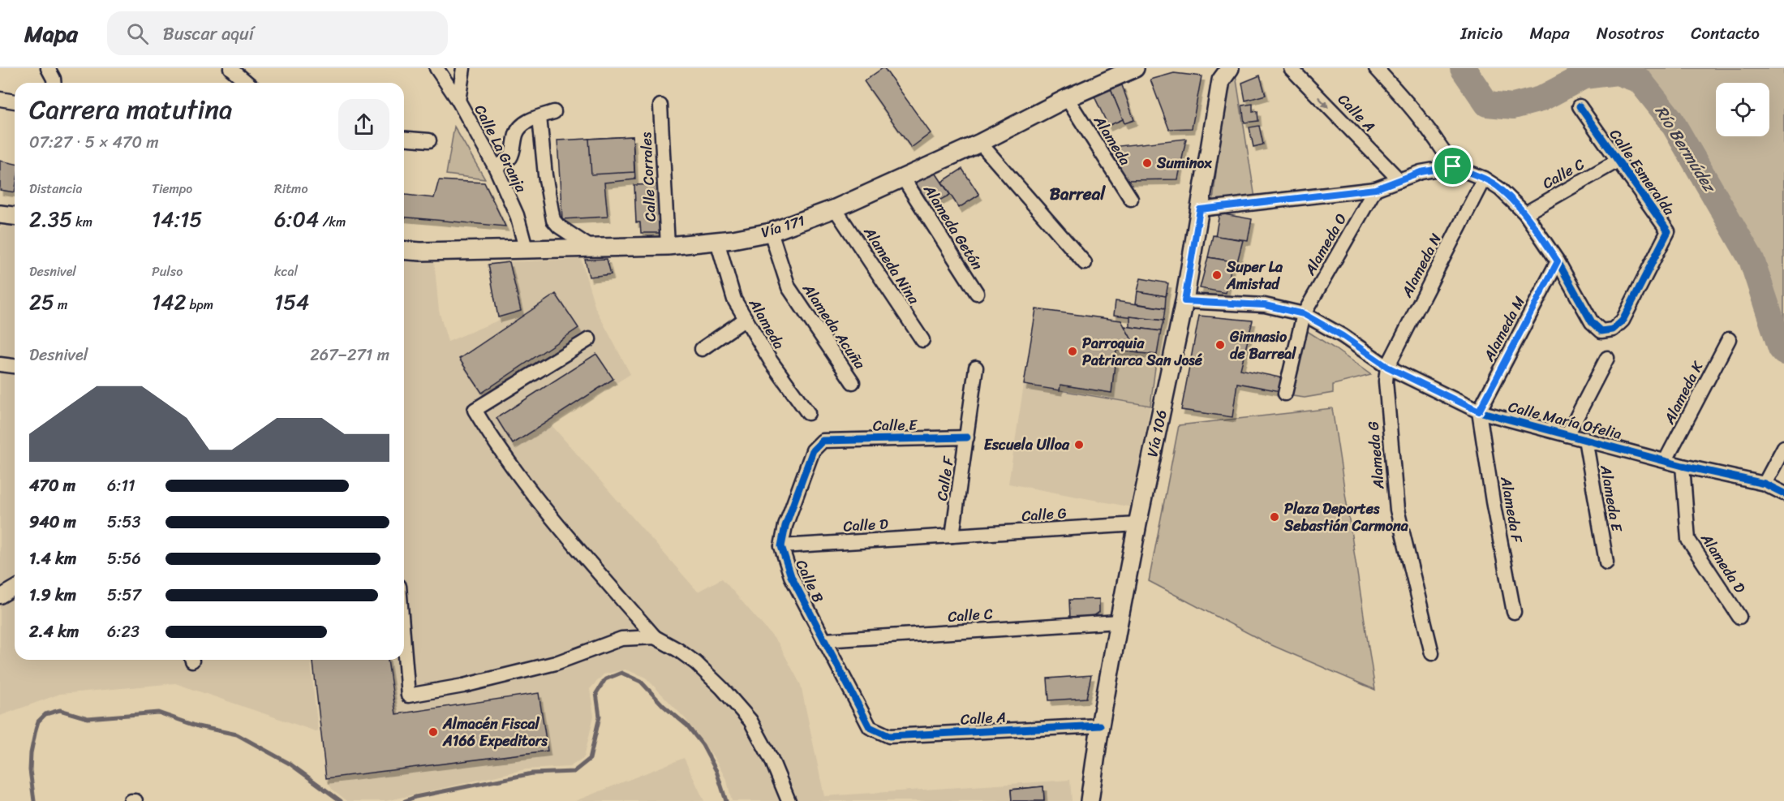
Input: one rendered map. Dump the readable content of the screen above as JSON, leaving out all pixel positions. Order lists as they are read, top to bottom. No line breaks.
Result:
{"streets":{"main road":["Vía 171","Vía 106"],"street":["Calle A","Alameda","Calle La Granja","Calle Esmeralda","Calle C","Calle Corrales","Alameda Getón","Alameda O","Alameda Nina","Alameda N","Alameda Acuña","Alameda M","Alameda K","Calle María Ofelia","Calle E","Alameda G","Calle F","Alameda E","Alameda F","Calle G","Calle D","Alameda D","Calle B"]},"crossings":[["Calle A","Vía 106"],["Calle A","Calle B"],["Alameda","Vía 171"],["Calle La Granja","Vía 171"],["Calle Esmeralda","Calle C"],["Calle Esmeralda","Alameda N"],["Calle Esmeralda","Alameda M"],["Calle C","Vía 106"],["Calle C","Calle B"],["Calle Corrales","Vía 171"],["Vía 171","Alameda Getón"],["Vía 171","Alameda Nina"],["Vía 171","Alameda Acuña"],["Alameda O","Calle María Ofelia"],["Alameda N","Calle María Ofelia"],["Alameda N","Alameda G"],["Alameda M","Calle María Ofelia"],["Alameda M","Alameda F"],["Alameda K","Calle María Ofelia"],["Calle María Ofelia","Vía 106"],["Calle María Ofelia","Alameda G"],["Calle María Ofelia","Alameda E"],["Calle María Ofelia","Alameda F"],["Calle María Ofelia","Alameda D"],["Calle E","Calle F"],["Calle E","Calle B"],["Vía 106","Calle G"],["Calle F","Calle G"],["Calle F","Calle D"],["Calle G","Calle D"],["Calle D","Calle B"]],"districts":["Barreal"],"water":["Río Bermúdez"],"places":["Suminox","Super La Amistad","Gimnasio de Barreal","Parroquia Patriarca San José","Escuela Ulloa","Plaza Deportes Sebastián Carmona","Almacén Fiscal A166 Expeditors"],"page":{"header":"Mapa","search":"Buscar aquí","nav":["Inicio","Mapa","Nosotros","Contacto"],"heading":["Carrera matutina","07:27 · 5 × 470 m"],"stats":[["Distancia","2.35 km"],["Tiempo","14:15"],["Ritmo","6:04 /km"],["Desnivel","25 m"],["Pulso","142 bpm"],["kcal","154"]],"chart":["Desnivel","267–271 m"],"list":[{"name":"470 m","note":"6:11"},{"name":"940 m","note":"5:53"},{"name":"1.4 km","note":"5:56"},{"name":"1.9 km","note":"5:57"},{"name":"2.4 km","note":"6:23"}]}}
